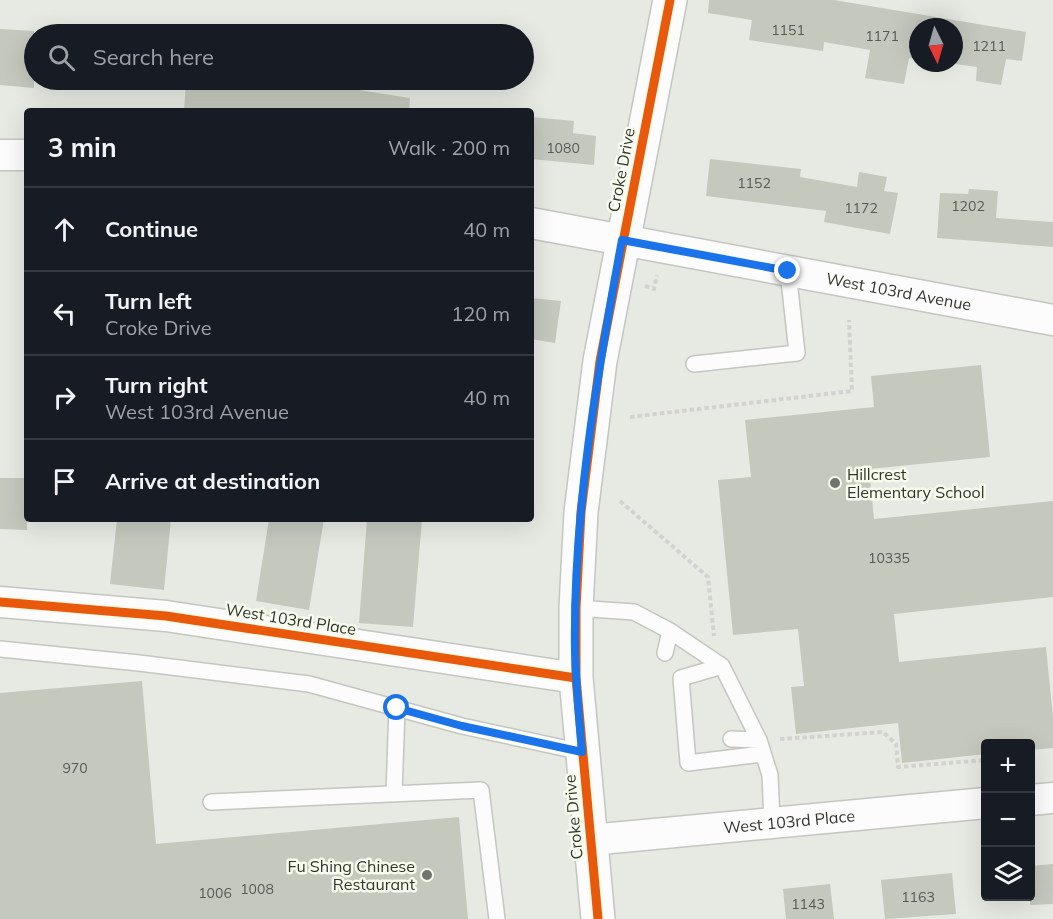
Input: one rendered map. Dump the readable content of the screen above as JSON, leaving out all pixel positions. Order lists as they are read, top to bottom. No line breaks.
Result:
{"streets":{"street":["Croke Drive","West 103rd Avenue","West 103rd Place"]},"crossings":[["Croke Drive","West 103rd Avenue"],["Croke Drive","West 103rd Place"]],"places":["Hillcrest Elementary School","Fu Shing Chinese Restaurant"],"house_numbers":["1151","1171","1211","1080","1152","1202","1172","10335","970","1008","1006","1163","1143"],"north":"bottom","page":{"search":"Search here","heading":["3 min","Walk · 200 m"],"list":[["Continue","40 m"],["Turn left","Croke Drive","120 m"],["Turn right","West 103rd Avenue","40 m"],"Arrive at destination"],"map_buttons":["+","−"]}}
